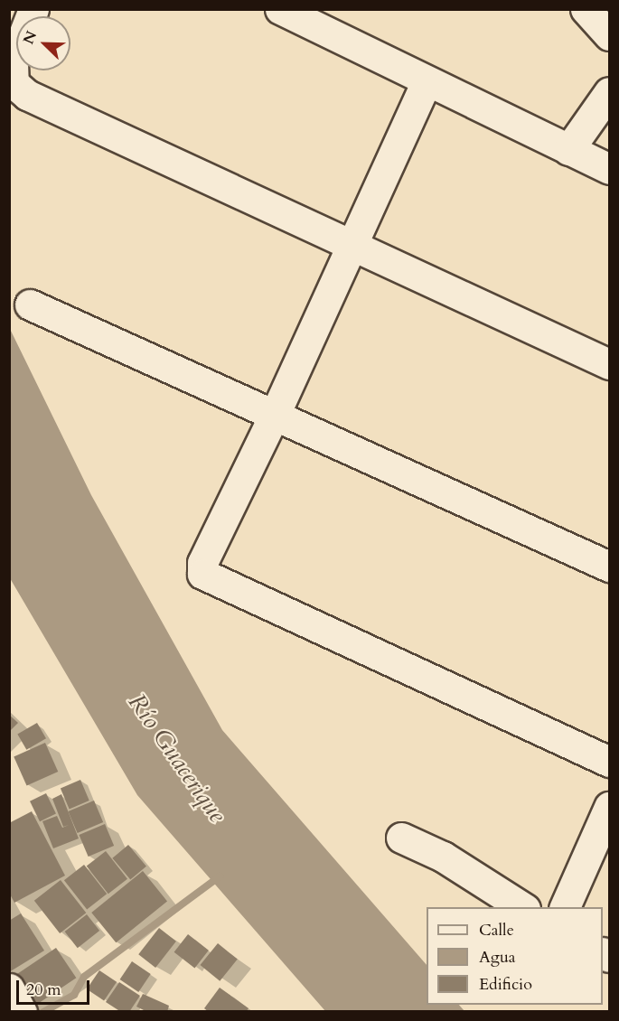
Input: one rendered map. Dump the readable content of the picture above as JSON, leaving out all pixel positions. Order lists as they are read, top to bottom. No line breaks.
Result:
{"water":["Río Guacerique"],"legend":["Calle","Agua","Edificio"],"scale_bar":"20 m","north":"top left"}
